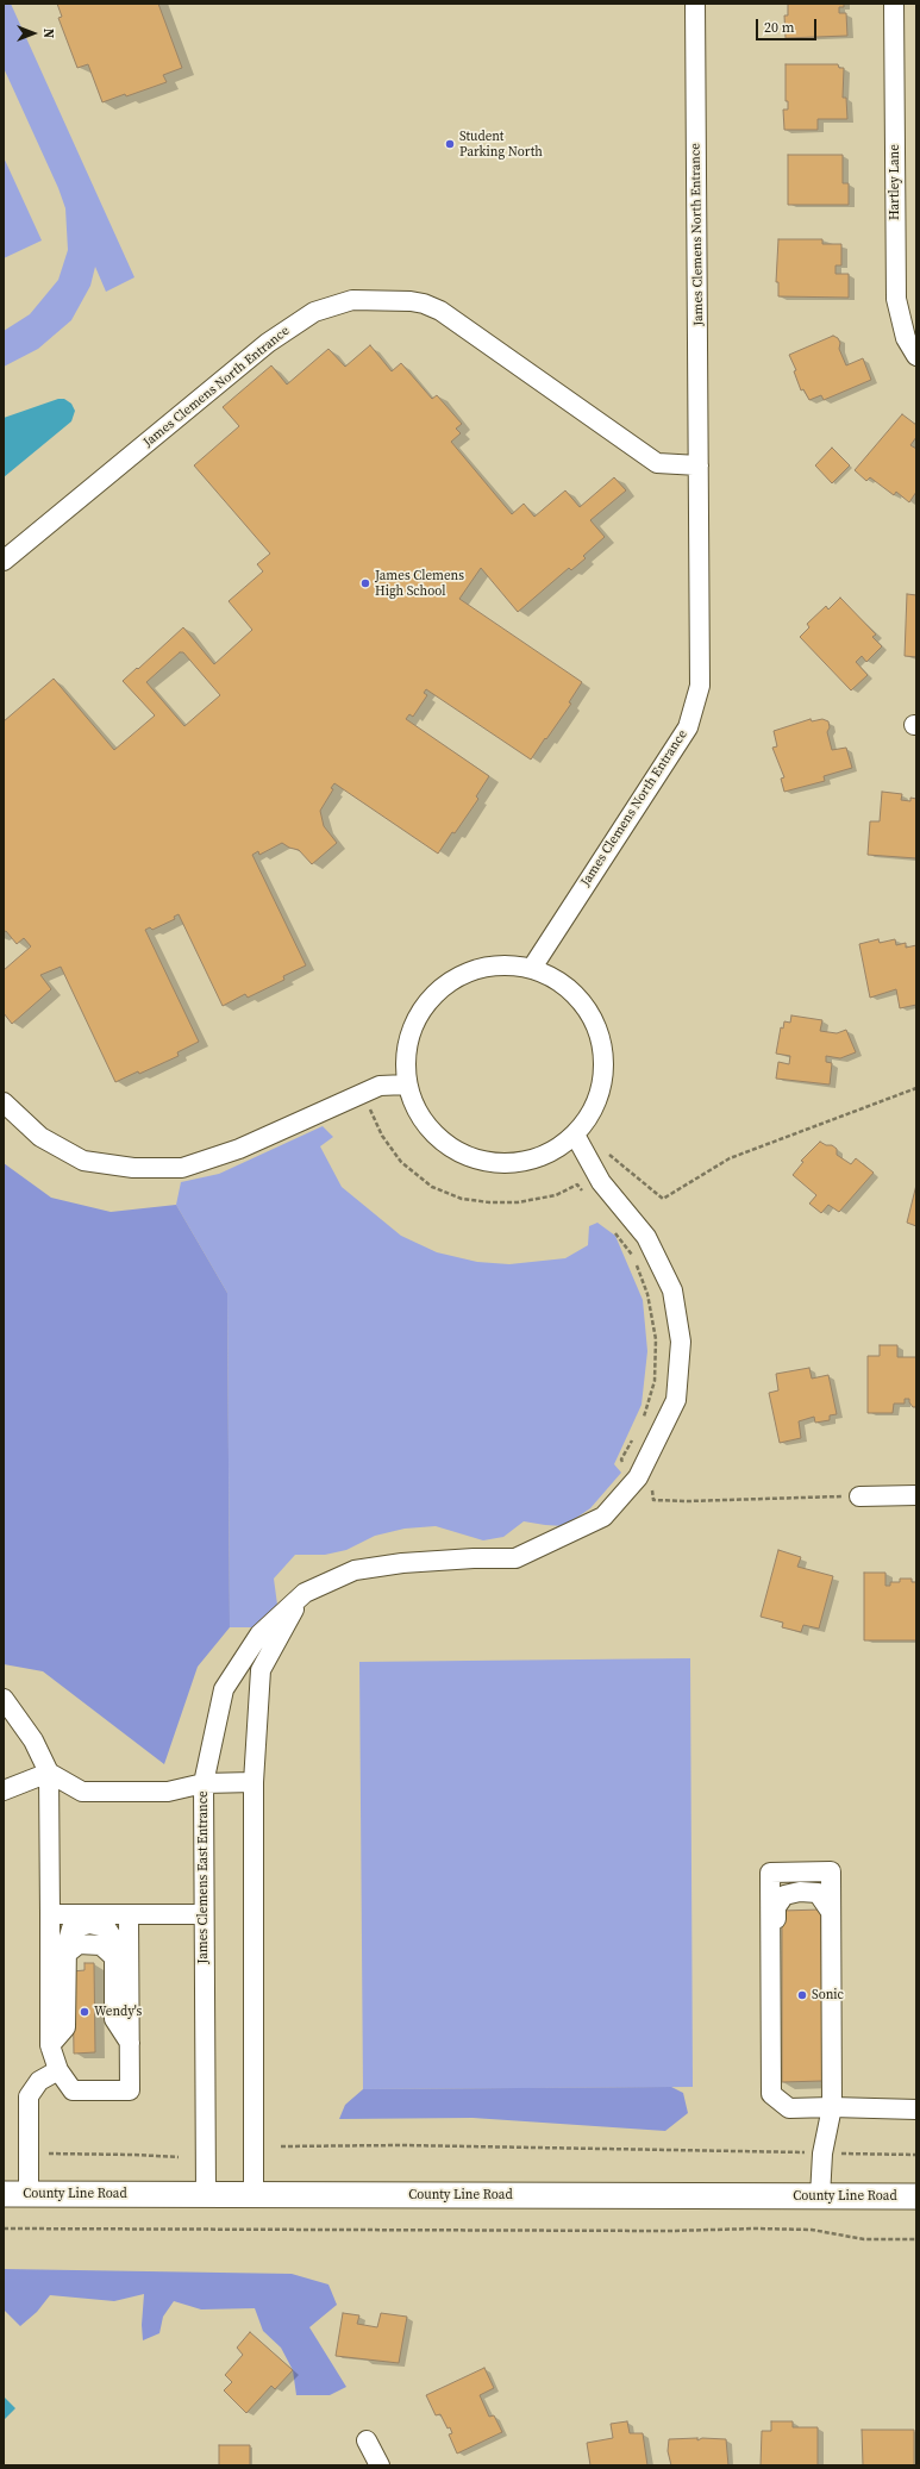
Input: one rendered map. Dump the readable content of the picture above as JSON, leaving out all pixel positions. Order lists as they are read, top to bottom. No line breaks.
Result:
{"streets":{"main road":["County Line Road"],"street":["Hartley Lane","James Clemens North Entrance","James Clemens East Entrance"]},"crossings":[["James Clemens East Entrance","County Line Road"]],"places":["Student Parking North","James Clemens High School","Sonic","Wendy's"],"scale_bar":"20 m","north":"right"}
